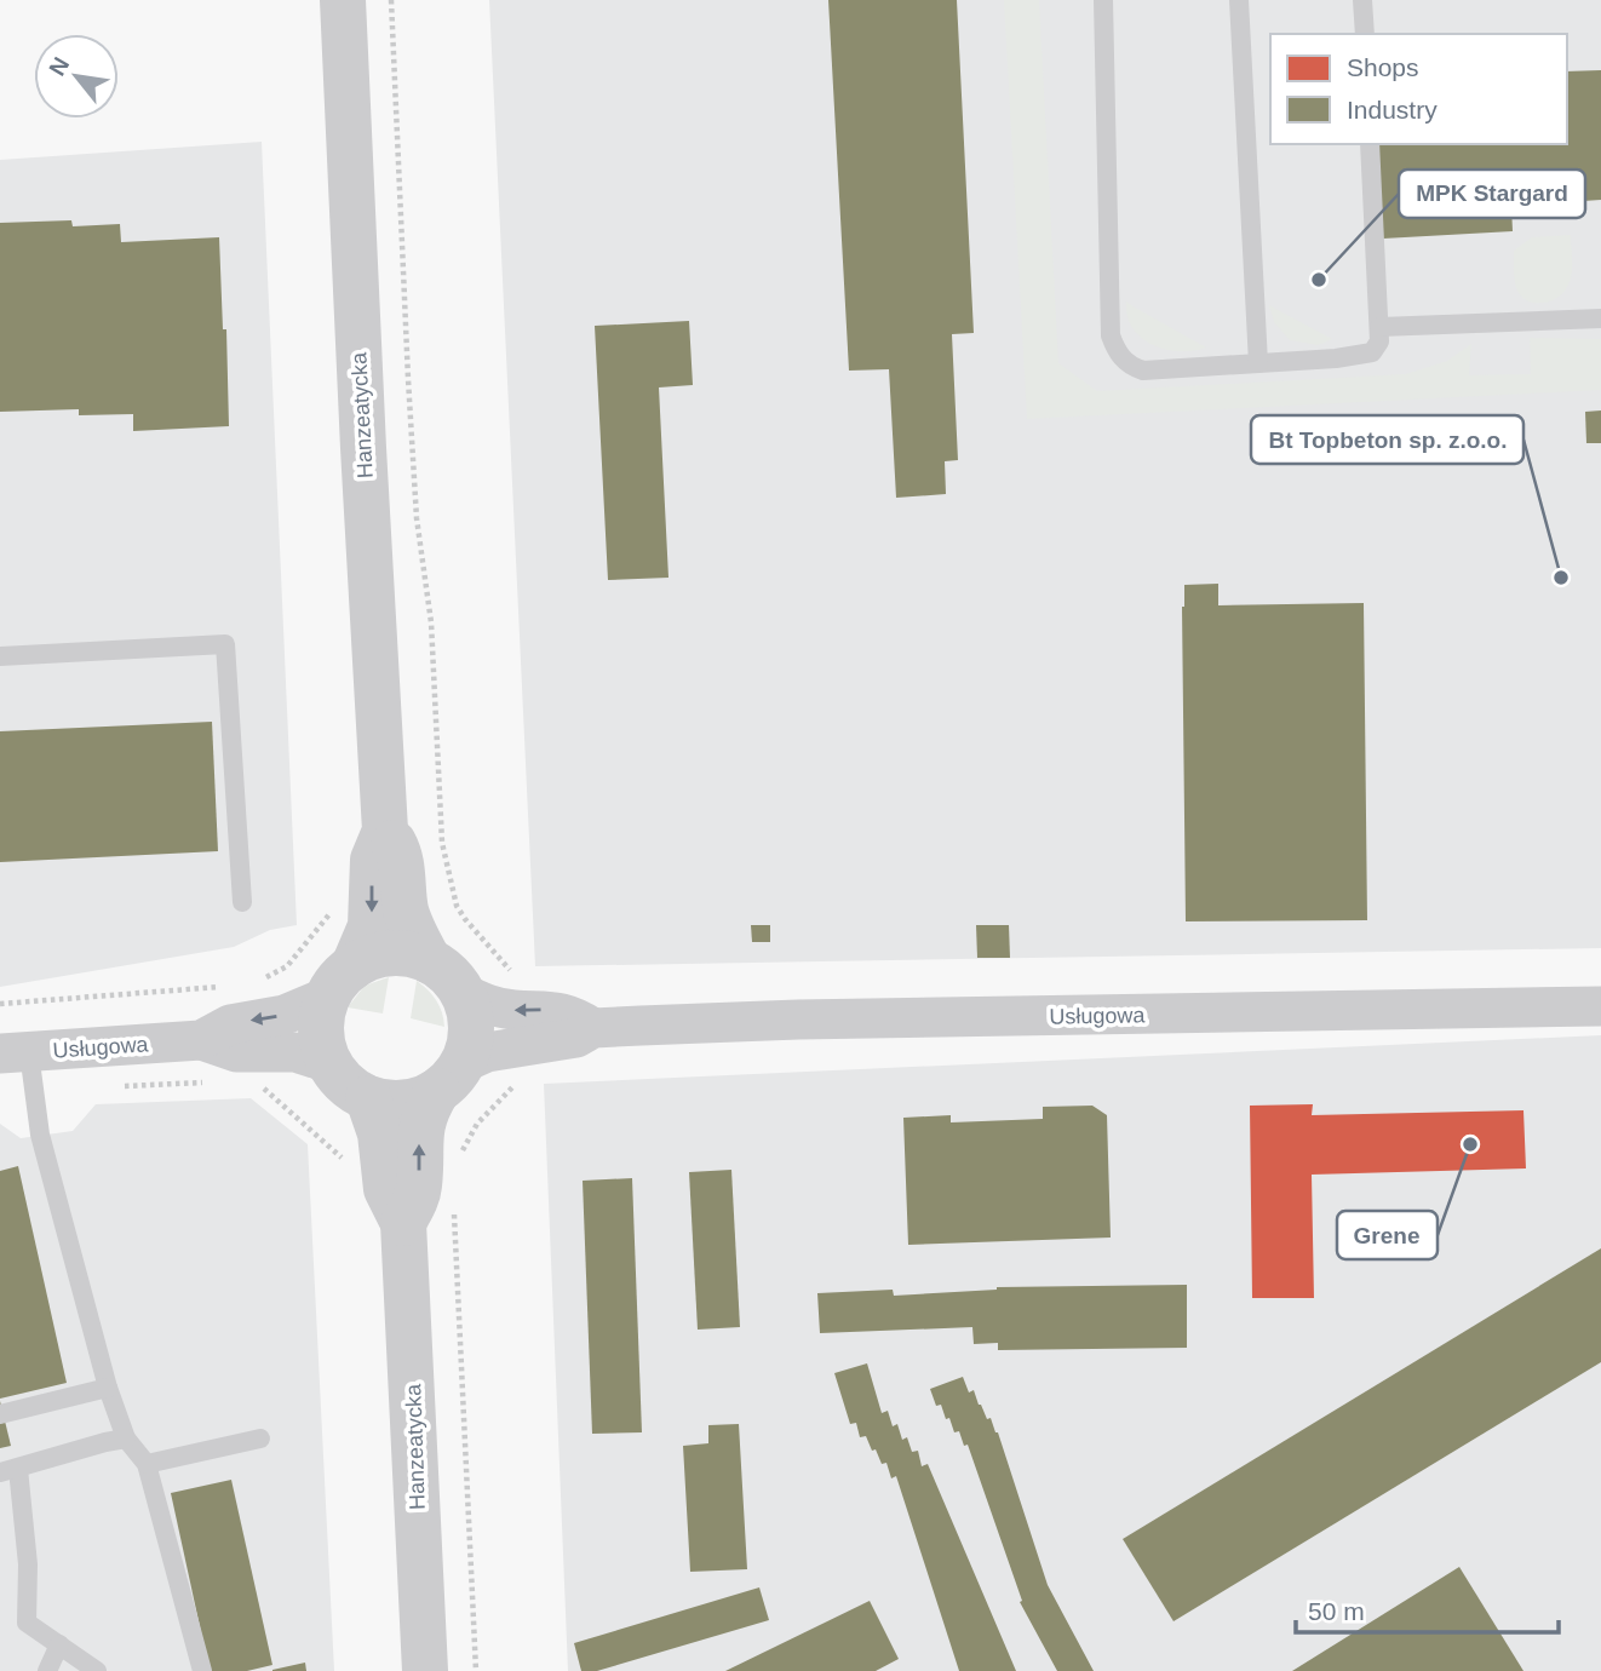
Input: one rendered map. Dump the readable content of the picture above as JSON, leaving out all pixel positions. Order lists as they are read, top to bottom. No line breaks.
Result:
{"streets":{"street":["Hanzeatycka","Usługowa"]},"crossings":[["Hanzeatycka","Usługowa"]],"places":["MPK Stargard","Bt Topbeton sp. z.o.o.","Grene"],"legend":["Shops","Industry"],"scale_bar":"50 m","north":"top left"}
